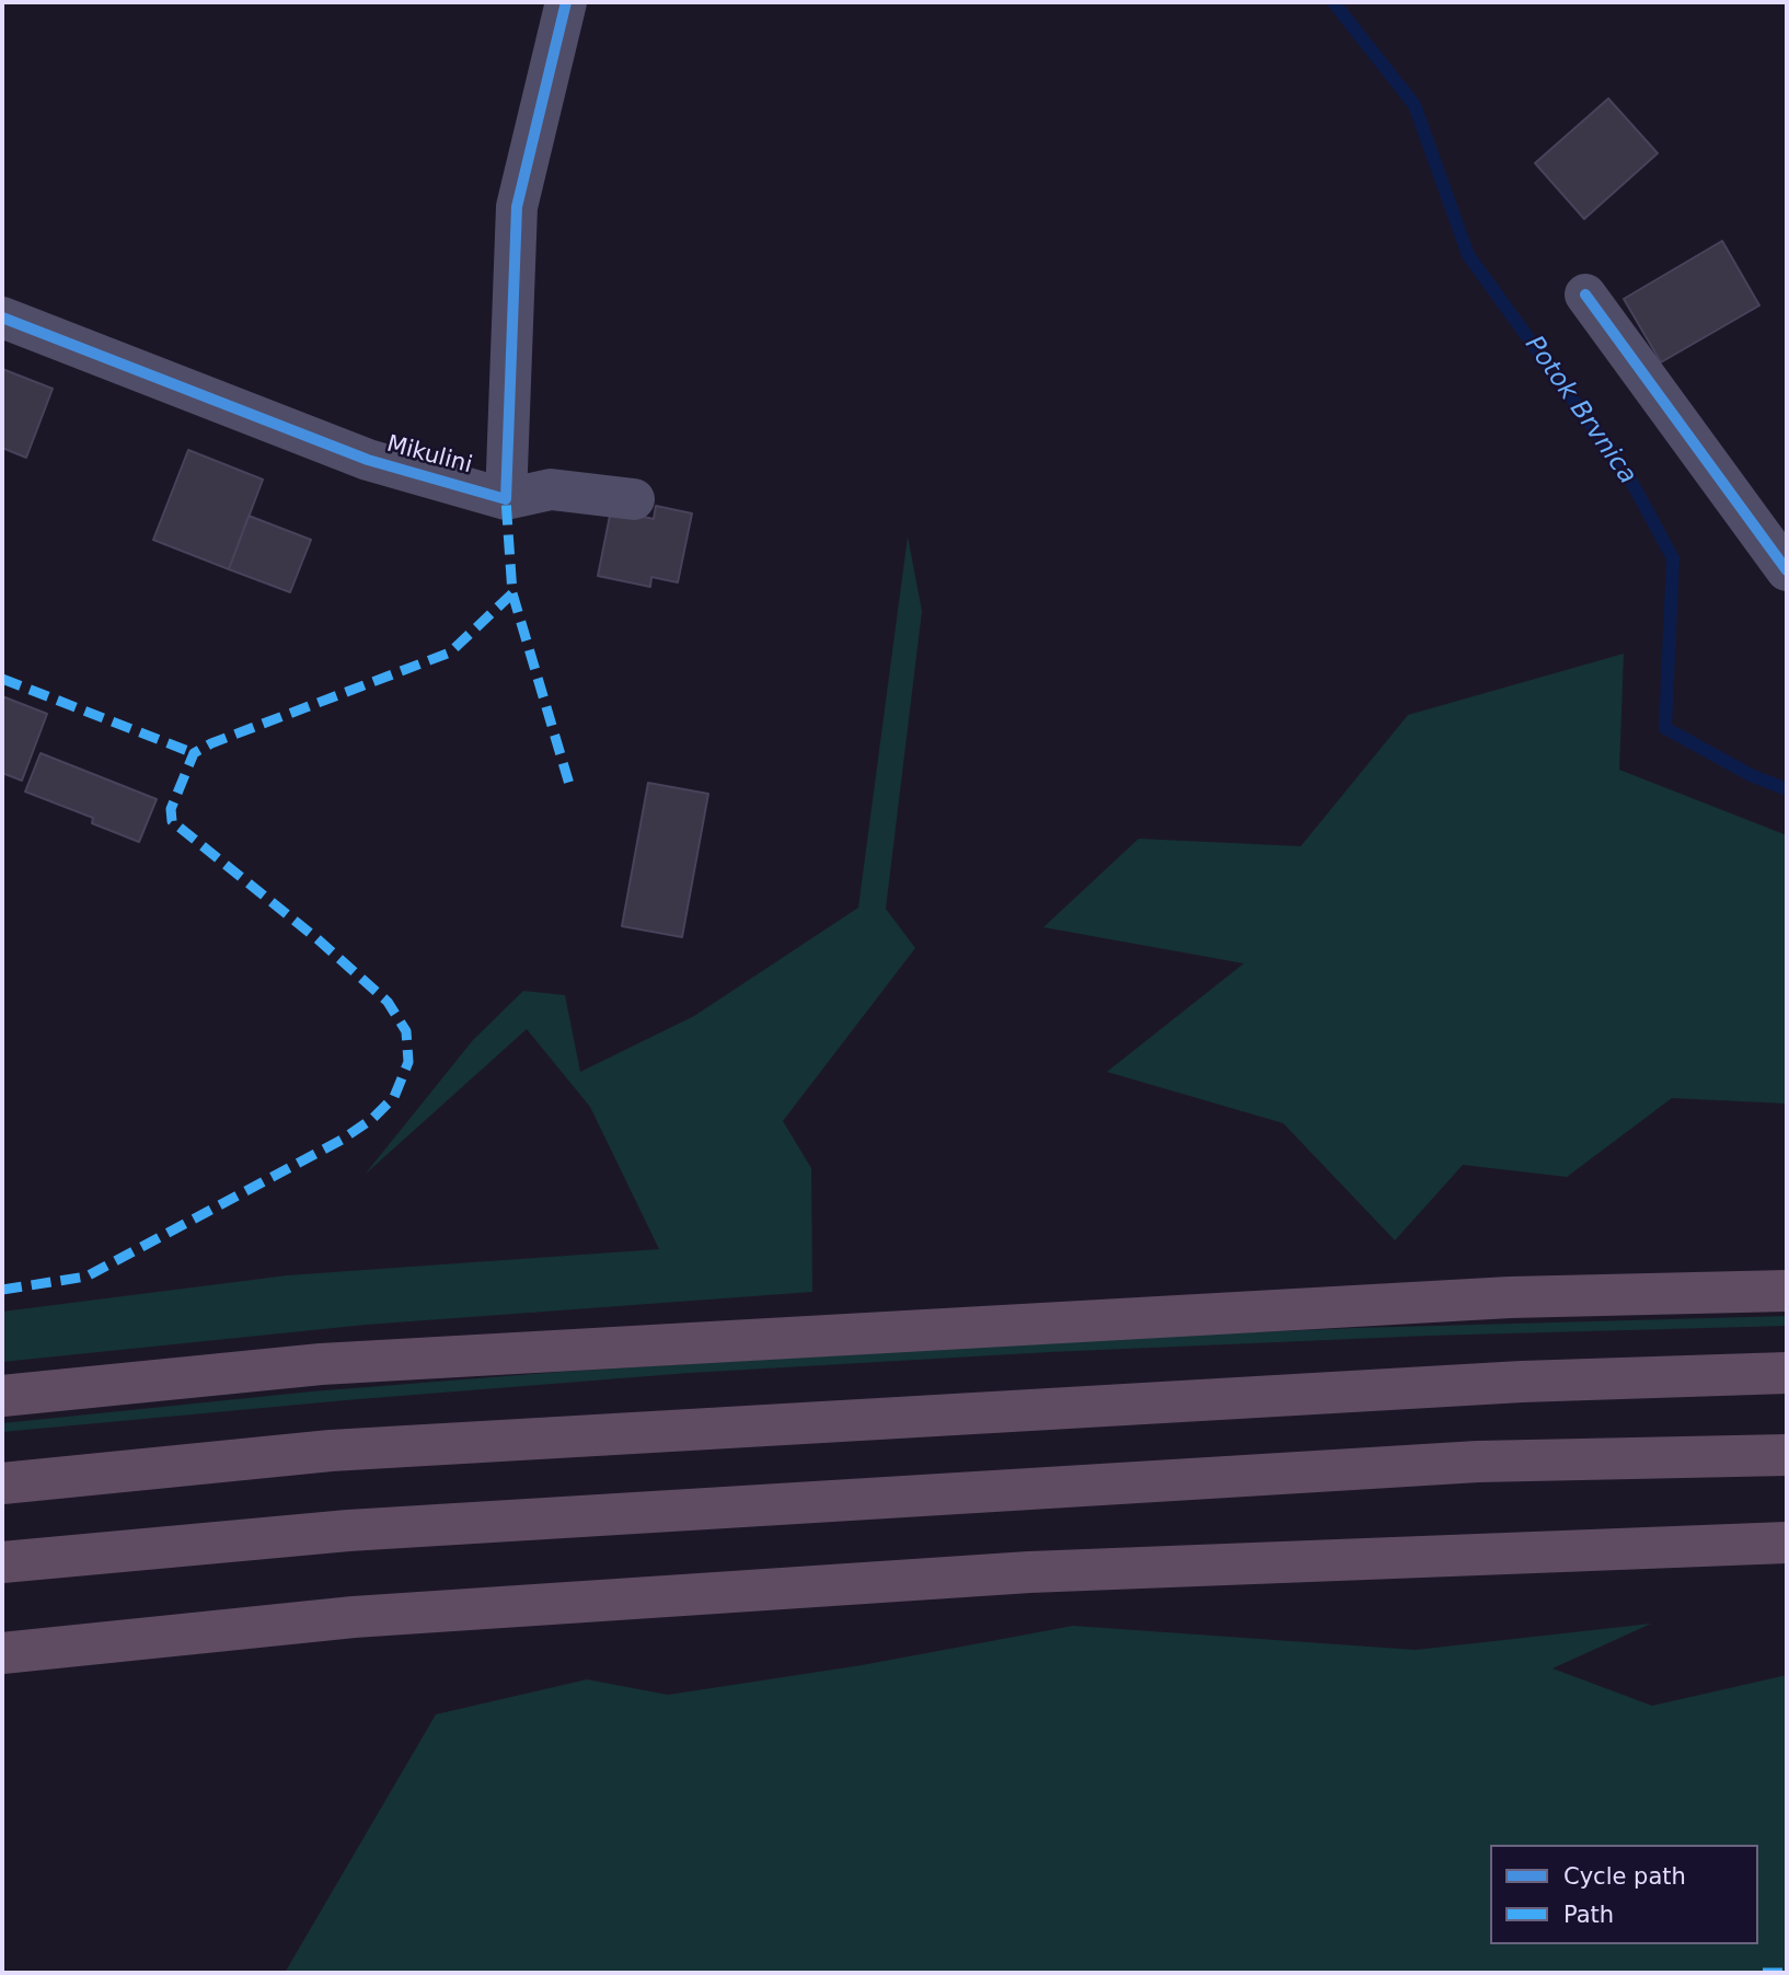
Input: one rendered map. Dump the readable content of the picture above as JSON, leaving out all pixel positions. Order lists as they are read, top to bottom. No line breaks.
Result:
{"streets":{"street":["Mikulini"]},"water":["Potok Brvnica"],"legend":["Cycle path","Path"]}
